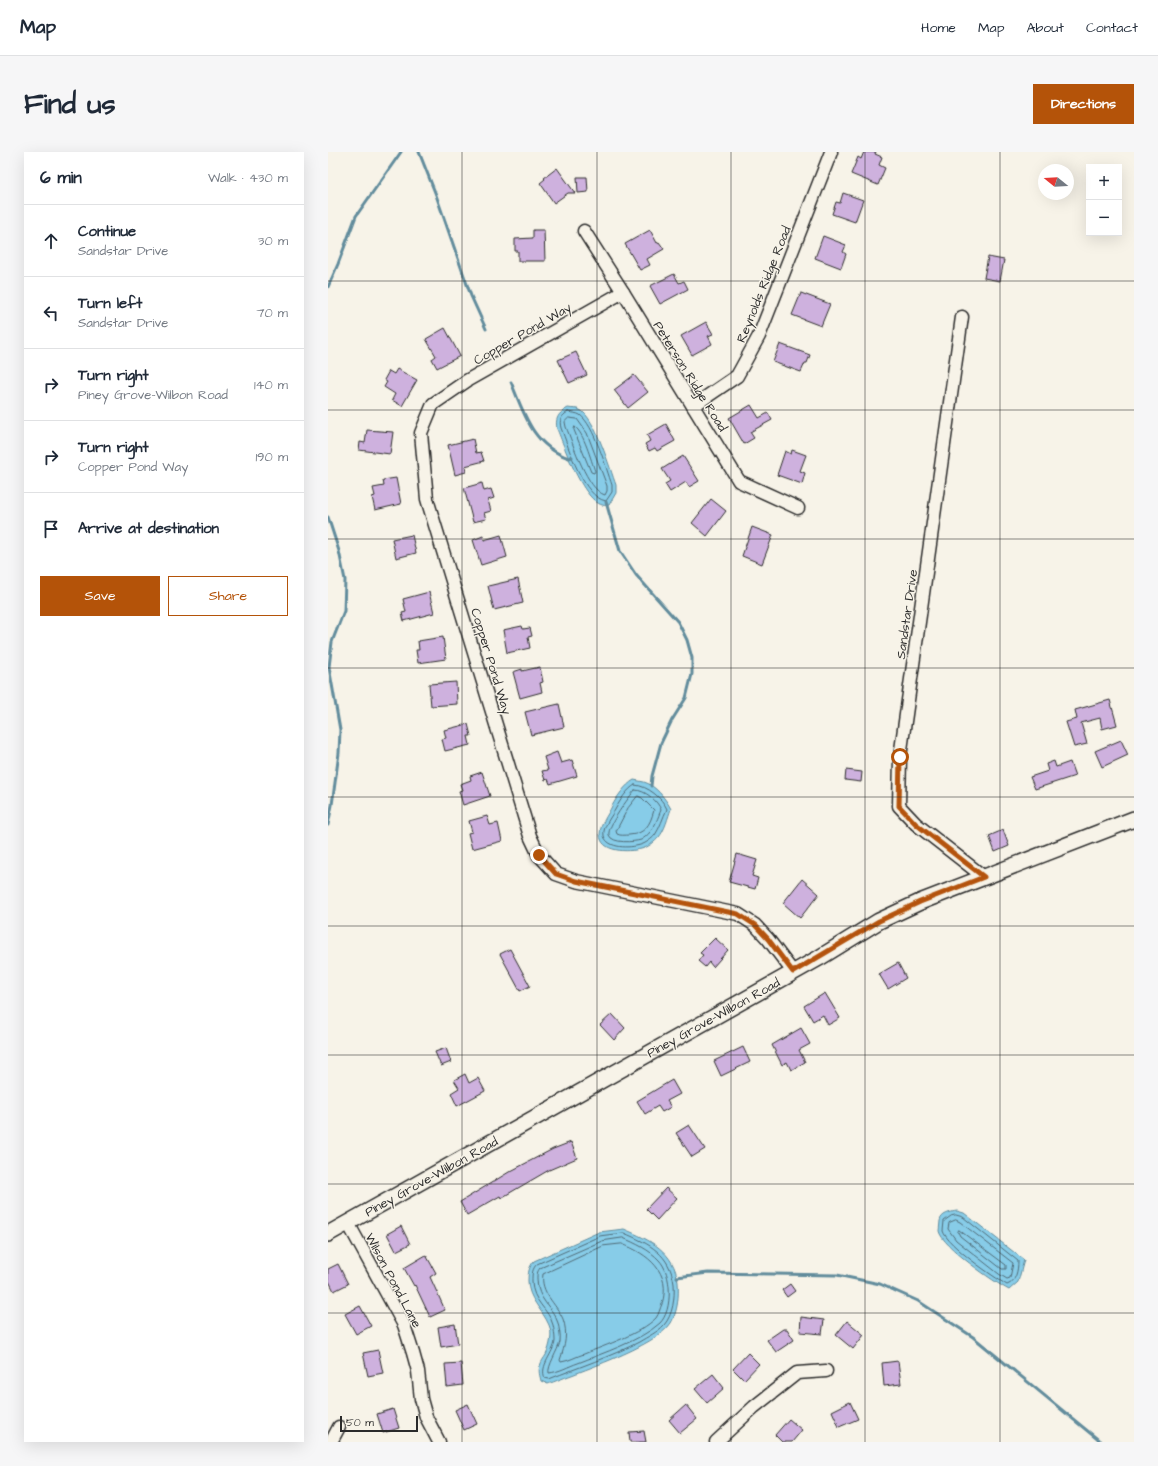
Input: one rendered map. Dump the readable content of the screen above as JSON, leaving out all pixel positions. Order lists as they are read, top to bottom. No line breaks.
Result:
{"streets":{"street":["Reynolds Ridge Road","Copper Pond Way","Peterson Ridge Road","Sandstar Drive","Piney Grove-Wilbon Road","Wilson Pond Lane"]},"crossings":[["Reynolds Ridge Road","Peterson Ridge Road"],["Copper Pond Way","Peterson Ridge Road"],["Copper Pond Way","Piney Grove-Wilbon Road"],["Sandstar Drive","Piney Grove-Wilbon Road"],["Piney Grove-Wilbon Road","Wilson Pond Lane"]],"scale_bar":"50 m","north":"left","page":{"header":"Map","nav":["Home","Map","About","Contact"],"buttons":["Directions",["Save","Share"]],"title":"Find us","heading":["6 min","Walk · 430 m"],"map_buttons":["+","−"],"list":[["Continue","Sandstar Drive","30 m"],["Turn left","Sandstar Drive","70 m"],["Turn right","Piney Grove-Wilbon Road","140 m"],["Turn right","Copper Pond Way","190 m"],"Arrive at destination"],"scale":"50 m"}}
